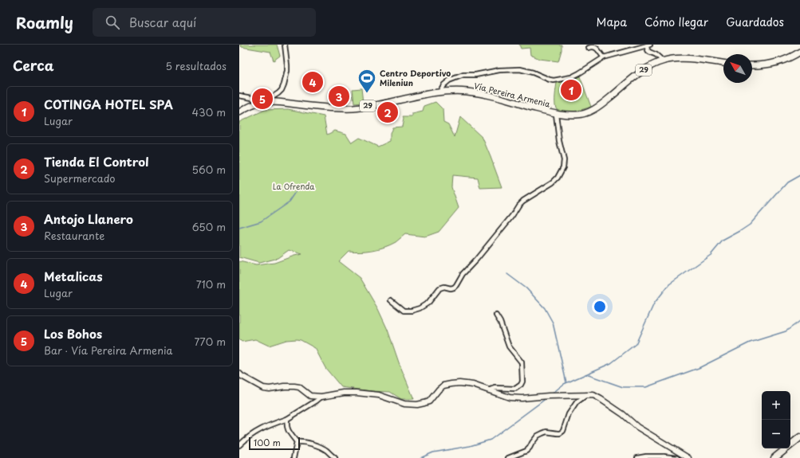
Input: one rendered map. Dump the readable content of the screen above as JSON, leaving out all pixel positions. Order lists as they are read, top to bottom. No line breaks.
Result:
{"streets":{"main road":["29","Vía Pereira Armenia"]},"parks":["La Ofrenda"],"places":{"sports":["Centro Deportivo Mileniun"]},"scale_bar":"100 m","north":"top left","page":{"header":"Roamly","search":"Buscar aquí","nav":["Mapa","Cómo llegar","Guardados"],"heading":["Cerca","5 resultados"],"pins":["4","1","3","5","2"],"list":[{"mark":"1","name":"COTINGA HOTEL SPA","note":"Lugar","value":"430 m"},{"mark":"2","name":"Tienda El Control","note":"Supermercado","value":"560 m"},{"mark":"3","name":"Antojo Llanero","note":"Restaurante","value":"650 m"},{"mark":"4","name":"Metalicas","note":"Lugar","value":"710 m"},{"mark":"5","name":"Los Bohos","note":"Bar · Vía Pereira Armenia","value":"770 m"}],"map_buttons":["+","−"],"scale":"100 m"}}
